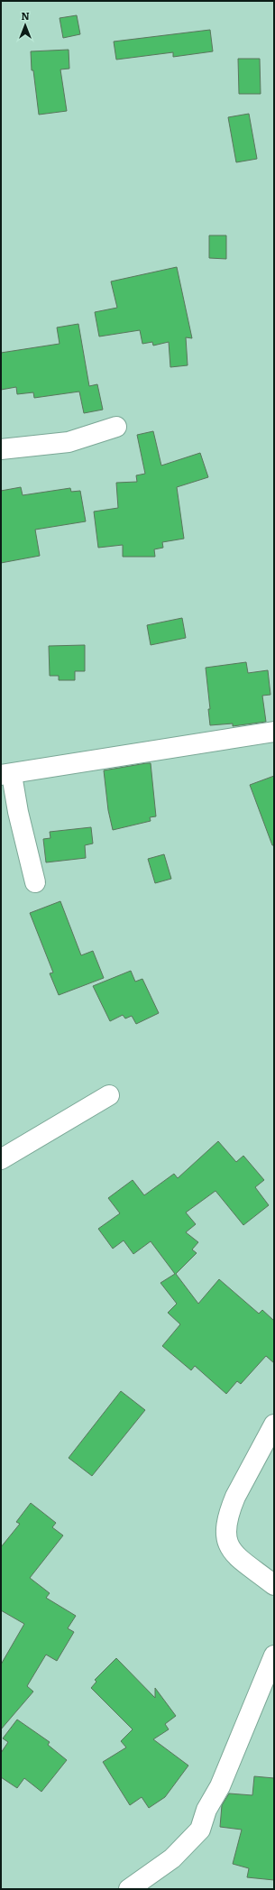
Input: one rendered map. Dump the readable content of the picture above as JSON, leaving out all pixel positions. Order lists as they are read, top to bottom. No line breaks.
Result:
{"north":"top"}
